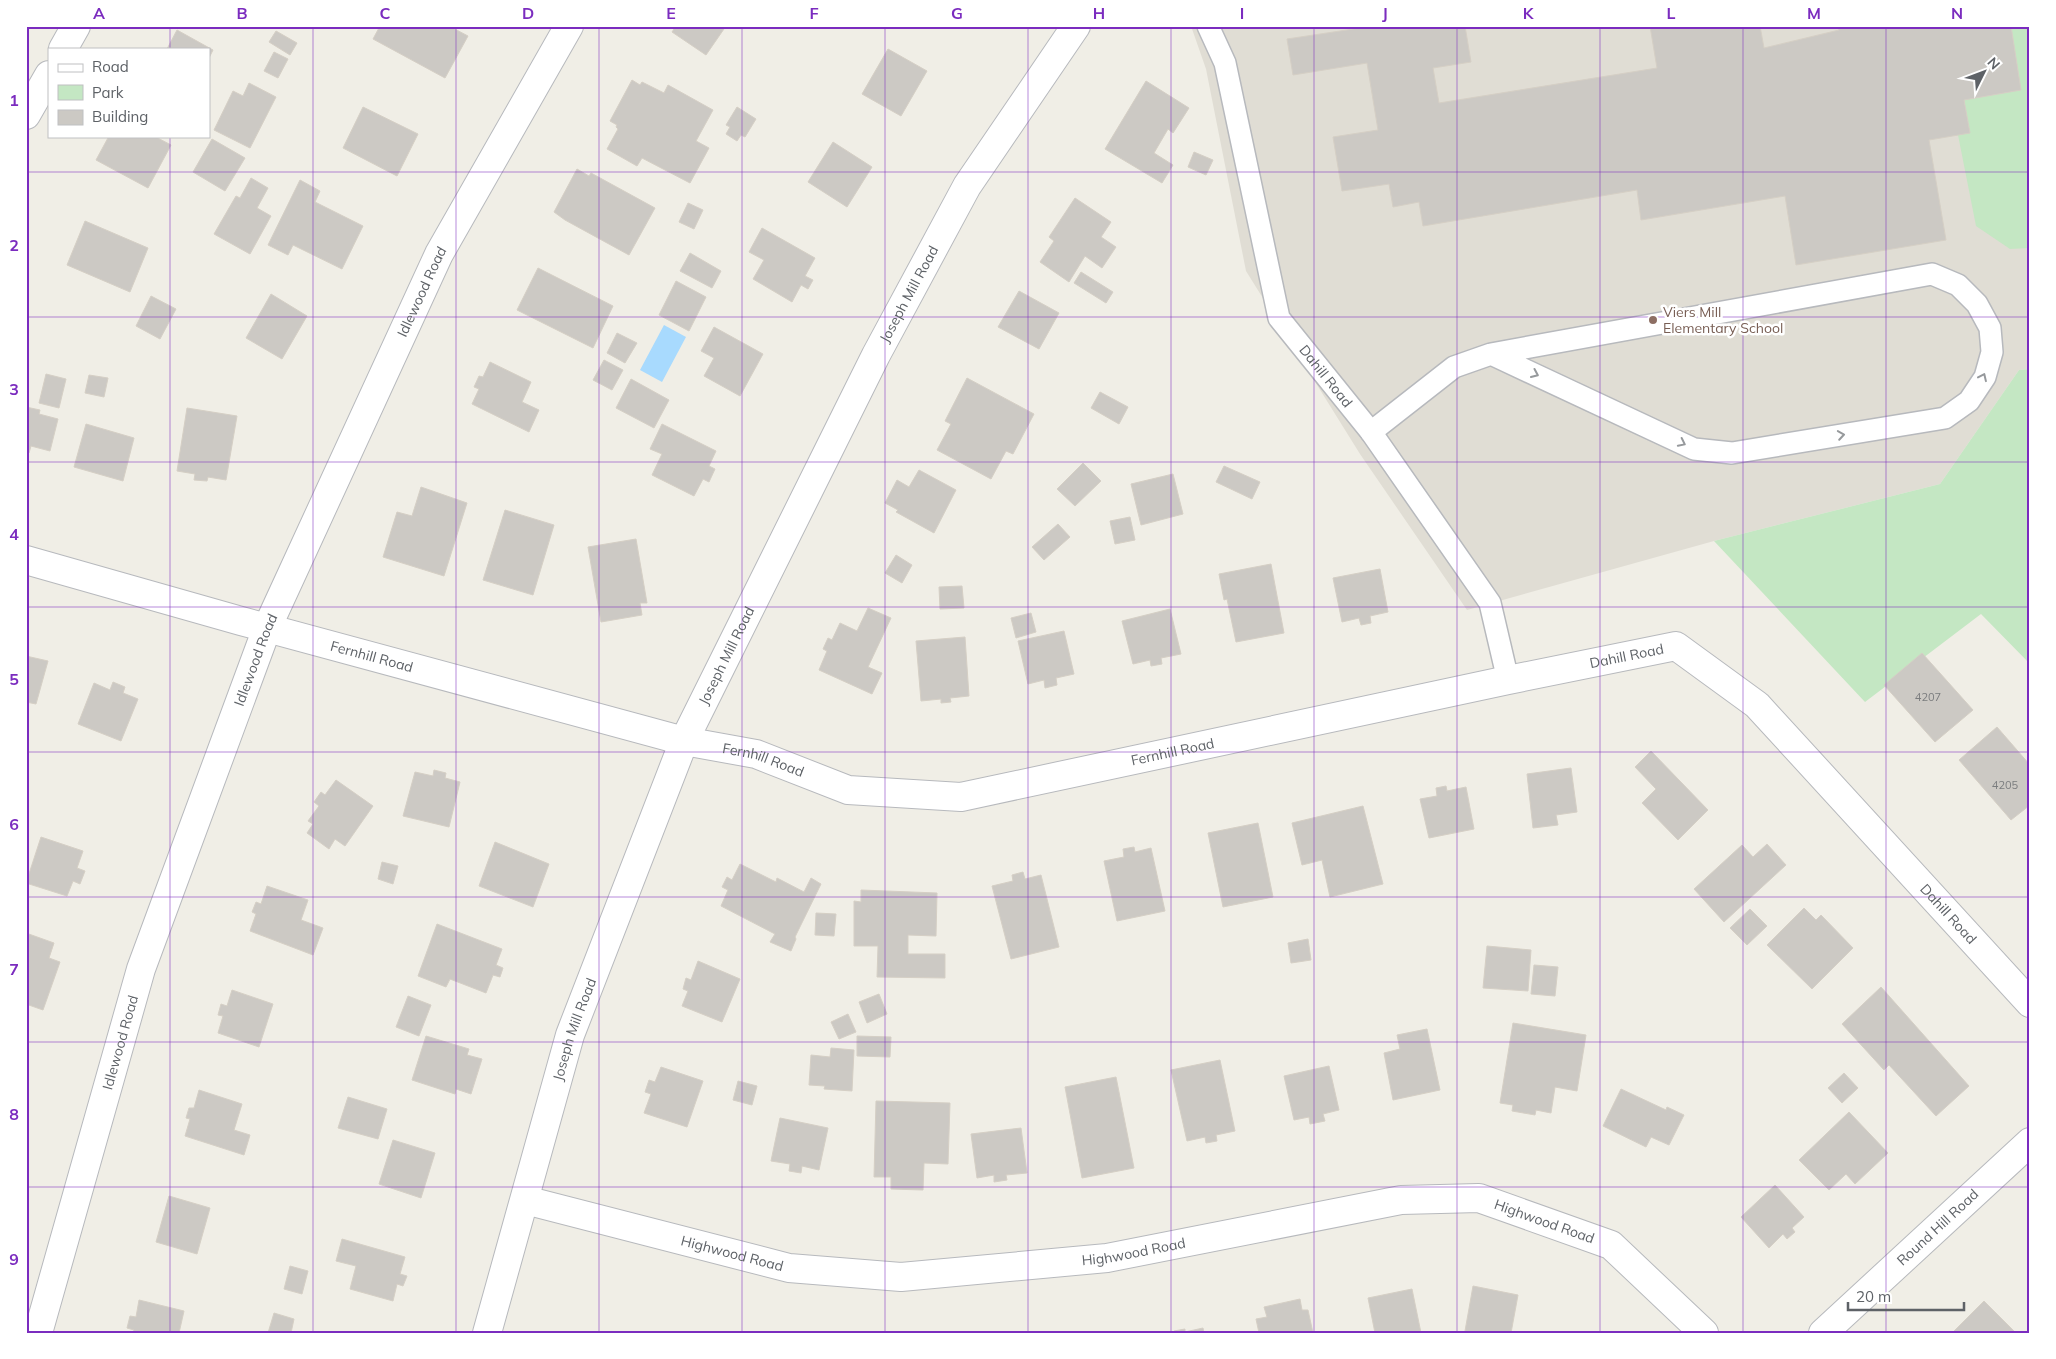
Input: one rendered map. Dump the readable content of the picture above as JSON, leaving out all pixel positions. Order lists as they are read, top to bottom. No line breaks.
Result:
{"streets":{"street":["Idlewood Road","Joseph Mill Road","Dahill Road","Fernhill Road","Highwood Road","Round Hill Road"]},"crossings":[["Idlewood Road","Fernhill Road"],["Joseph Mill Road","Fernhill Road"],["Joseph Mill Road","Highwood Road"],["Dahill Road","Fernhill Road"]],"places":["Viers Mill Elementary School"],"house_numbers":["4207","4205"],"legend":["Road","Park","Building"],"scale_bar":"20 m","north":"top right","grid":{"columns":["A","B","C","D","E","F","G","H","I","J","K","L","M","N"],"rows":["1","2","3","4","5","6","7","8","9"]}}
